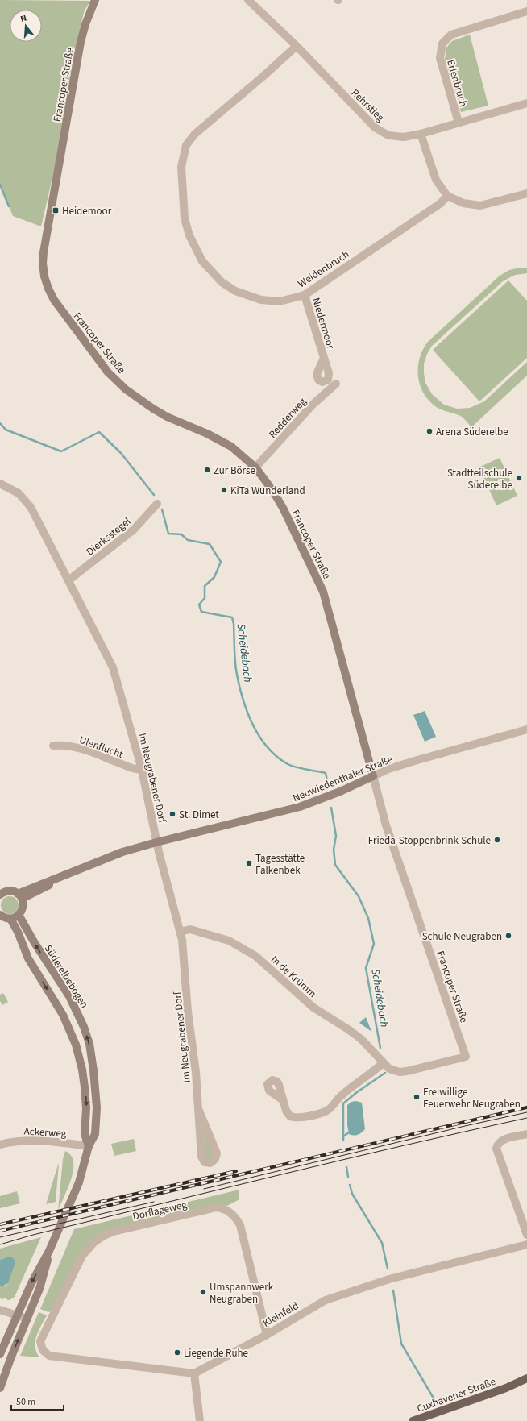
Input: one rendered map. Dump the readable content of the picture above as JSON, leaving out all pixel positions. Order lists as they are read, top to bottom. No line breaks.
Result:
{"streets":{"main road":["Francoper Straße","Neuwiedenthaler Straße","Süderelbebogen","Cuxhavener Straße"],"street":["Erlenbruch","Rehrstieg","Weidenbruch","Niedermoor","Redderweg","Dierksstegel","Ulenflucht","Im Neugrabener Dorf","In de Krümm","Ackerweg","Dorflageweg","Kleinfeld"]},"crossings":[["Erlenbruch","Rehrstieg"],["Francoper Straße","Redderweg"],["Francoper Straße","Neuwiedenthaler Straße"],["Francoper Straße","In de Krümm"],["Rehrstieg","Weidenbruch"],["Weidenbruch","Niedermoor"],["Dierksstegel","Im Neugrabener Dorf"],["Ulenflucht","Im Neugrabener Dorf"],["Im Neugrabener Dorf","Neuwiedenthaler Straße"],["Im Neugrabener Dorf","In de Krümm"],["Süderelbebogen","Ackerweg"],["Dorflageweg","Kleinfeld"]],"water":["Scheidebach"],"places":{"transit":["Heidemoor"],"other":["Arena Süderelbe","Zur Börse","Stadtteilschule Süderelbe","KiTa Wunderland","St. Dimet","Frieda-Stoppenbrink-Schule","Tagesstätte Falkenbek","Schule Neugraben","Freiwillige Feuerwehr Neugraben","Umspannwerk Neugraben","Liegende Ruhe"]},"scale_bar":"50 m","north":"top"}
